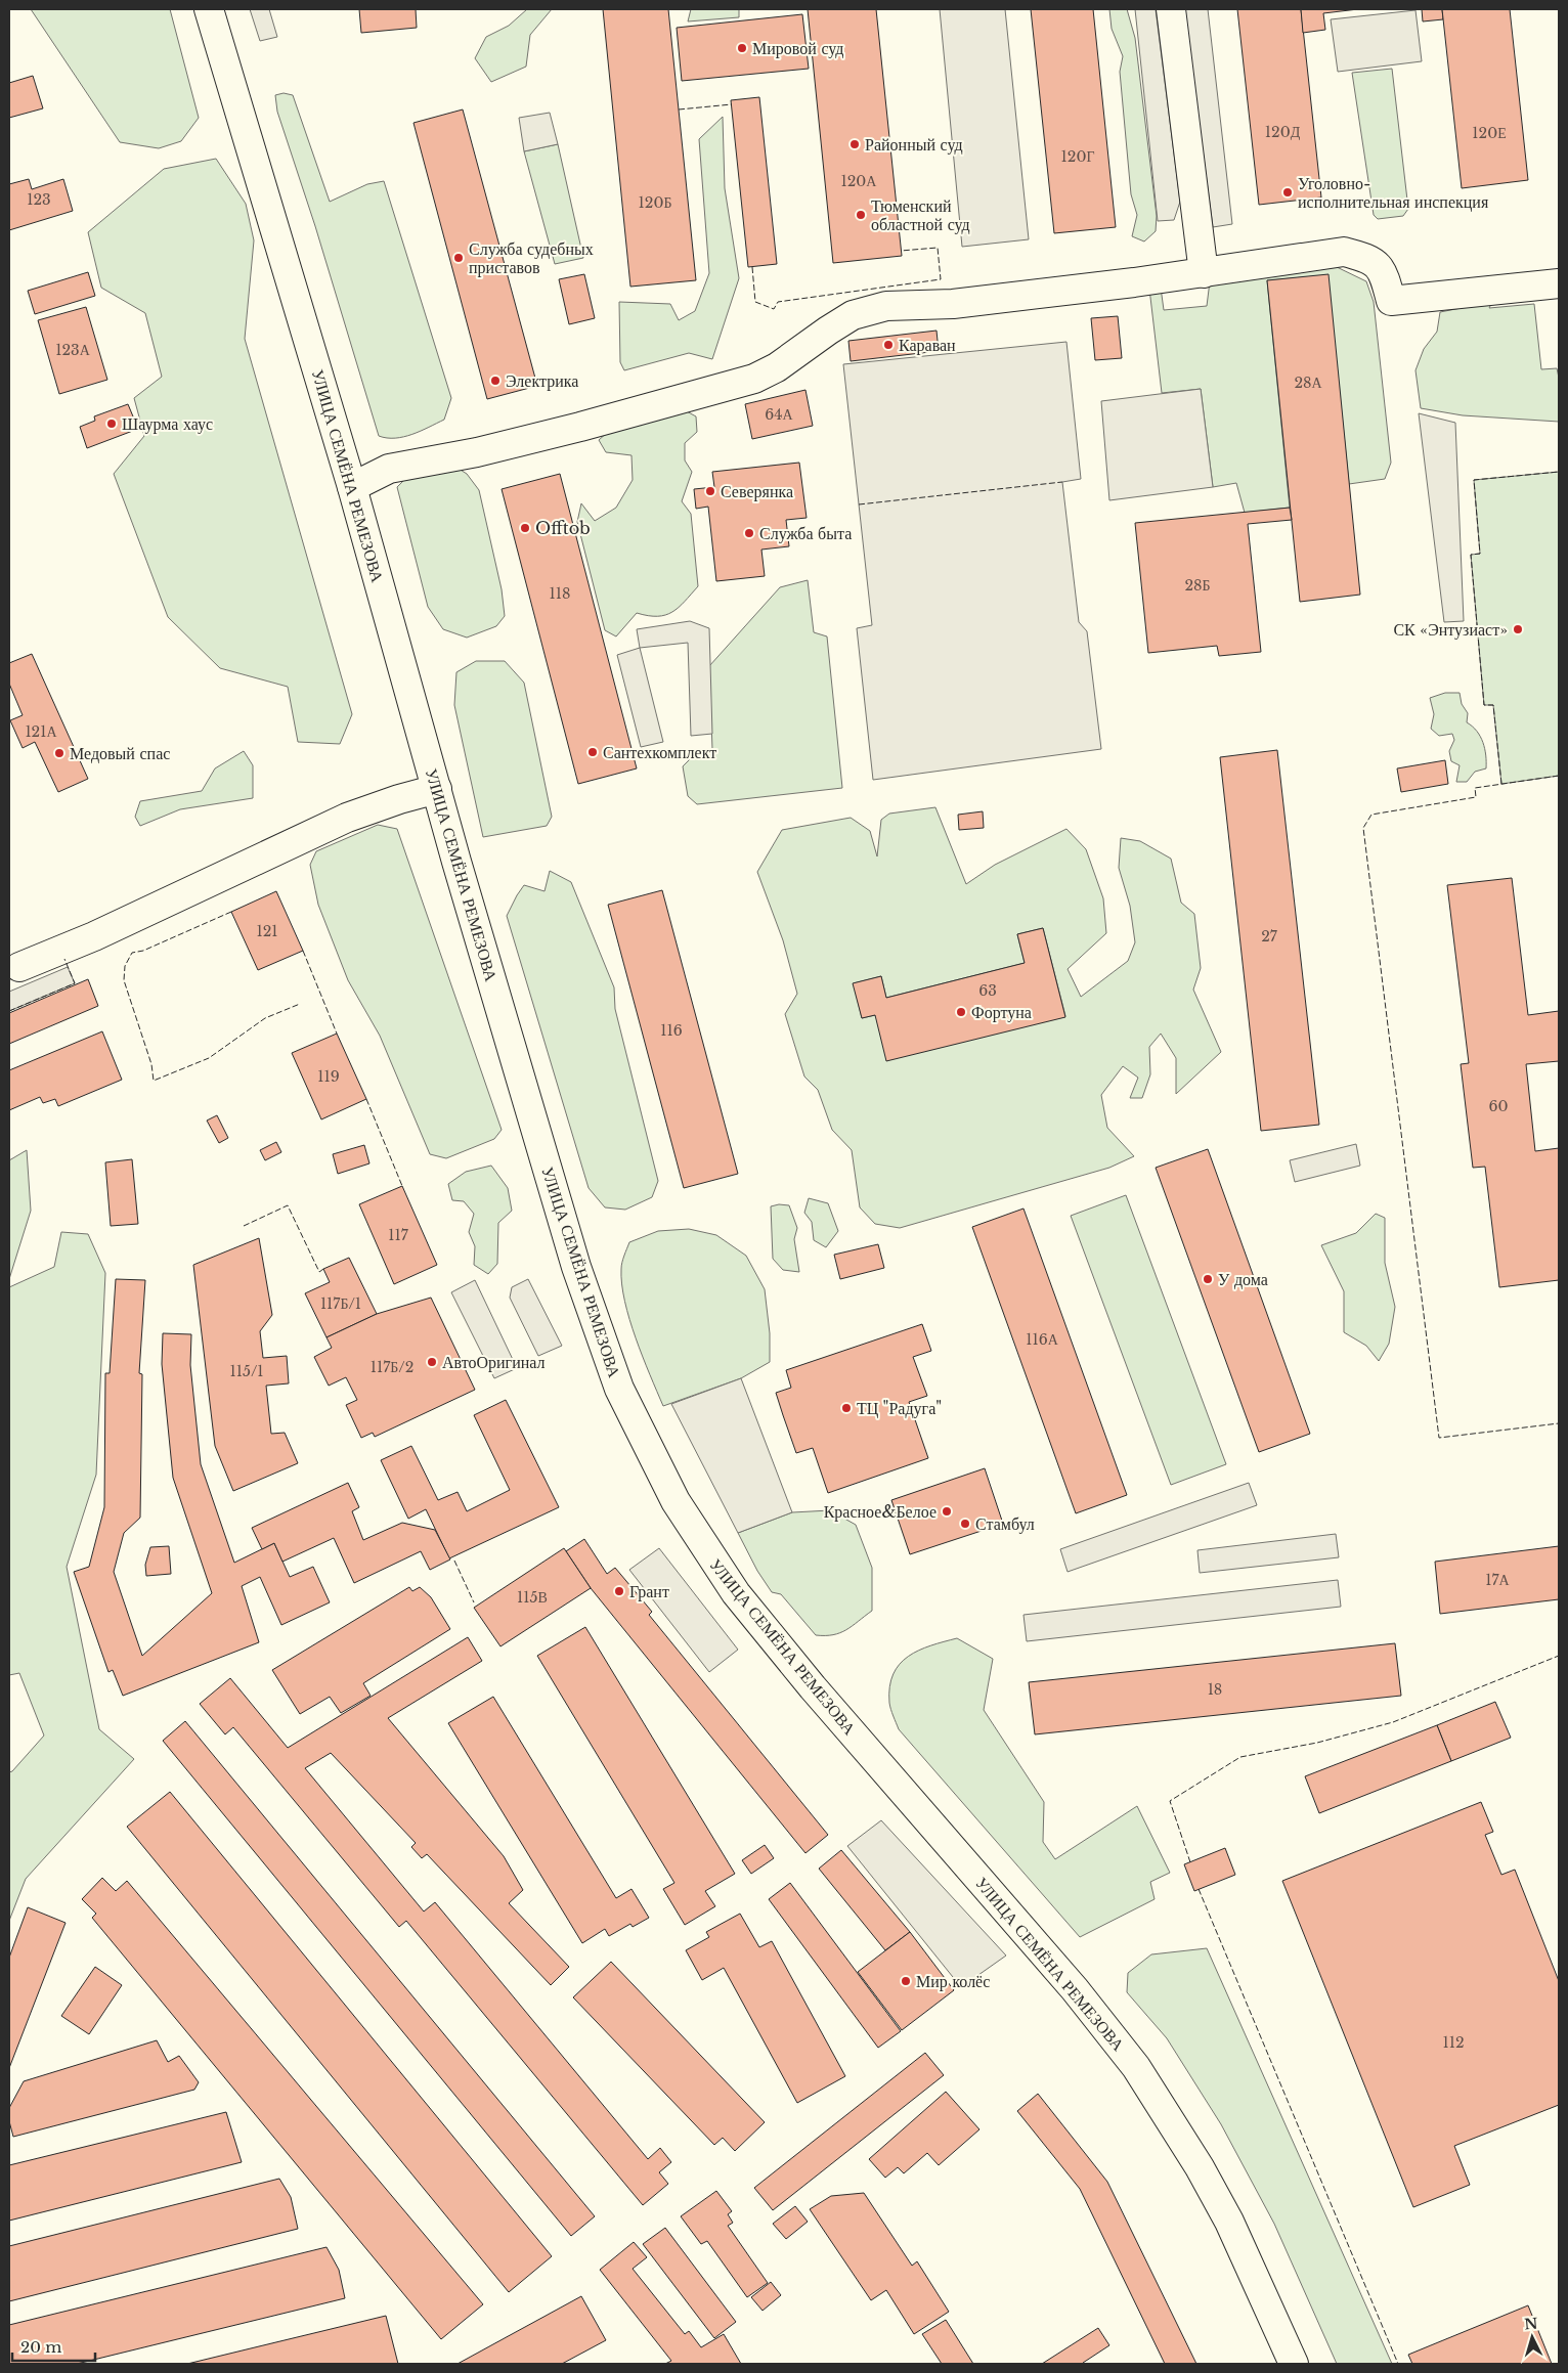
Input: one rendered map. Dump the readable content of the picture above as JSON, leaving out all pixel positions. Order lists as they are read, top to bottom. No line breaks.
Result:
{"streets":{"main road":["УЛИЦА СЕМЁНА РЕМЕЗОВА"]},"places":["Мировой суд","Районный суд","Уголовно- исполнительная инспекция","Тюменский областной суд","Служба судебных приставов","Караван","Электрика","Шаурма хаус","Северянка","Offtob","Служба быта","СК «Энтузиаст»","Сантехкомплект","Медовый спас","Фортуна","У дома","АвтоОригинал","ТЦ \"Радуга\"","Красное&Белое","Стамбул","Грант","Мир колёс"],"house_numbers":["120Д","120Е","120Г","120А","123","120Б","123А","28А","64А","28Б","118","121А","121","27","63","116","119","60","117","117Б/1","116А","117Б/2","115/1","17А","115В","18","112"],"scale_bar":"20 m","north":"top"}
